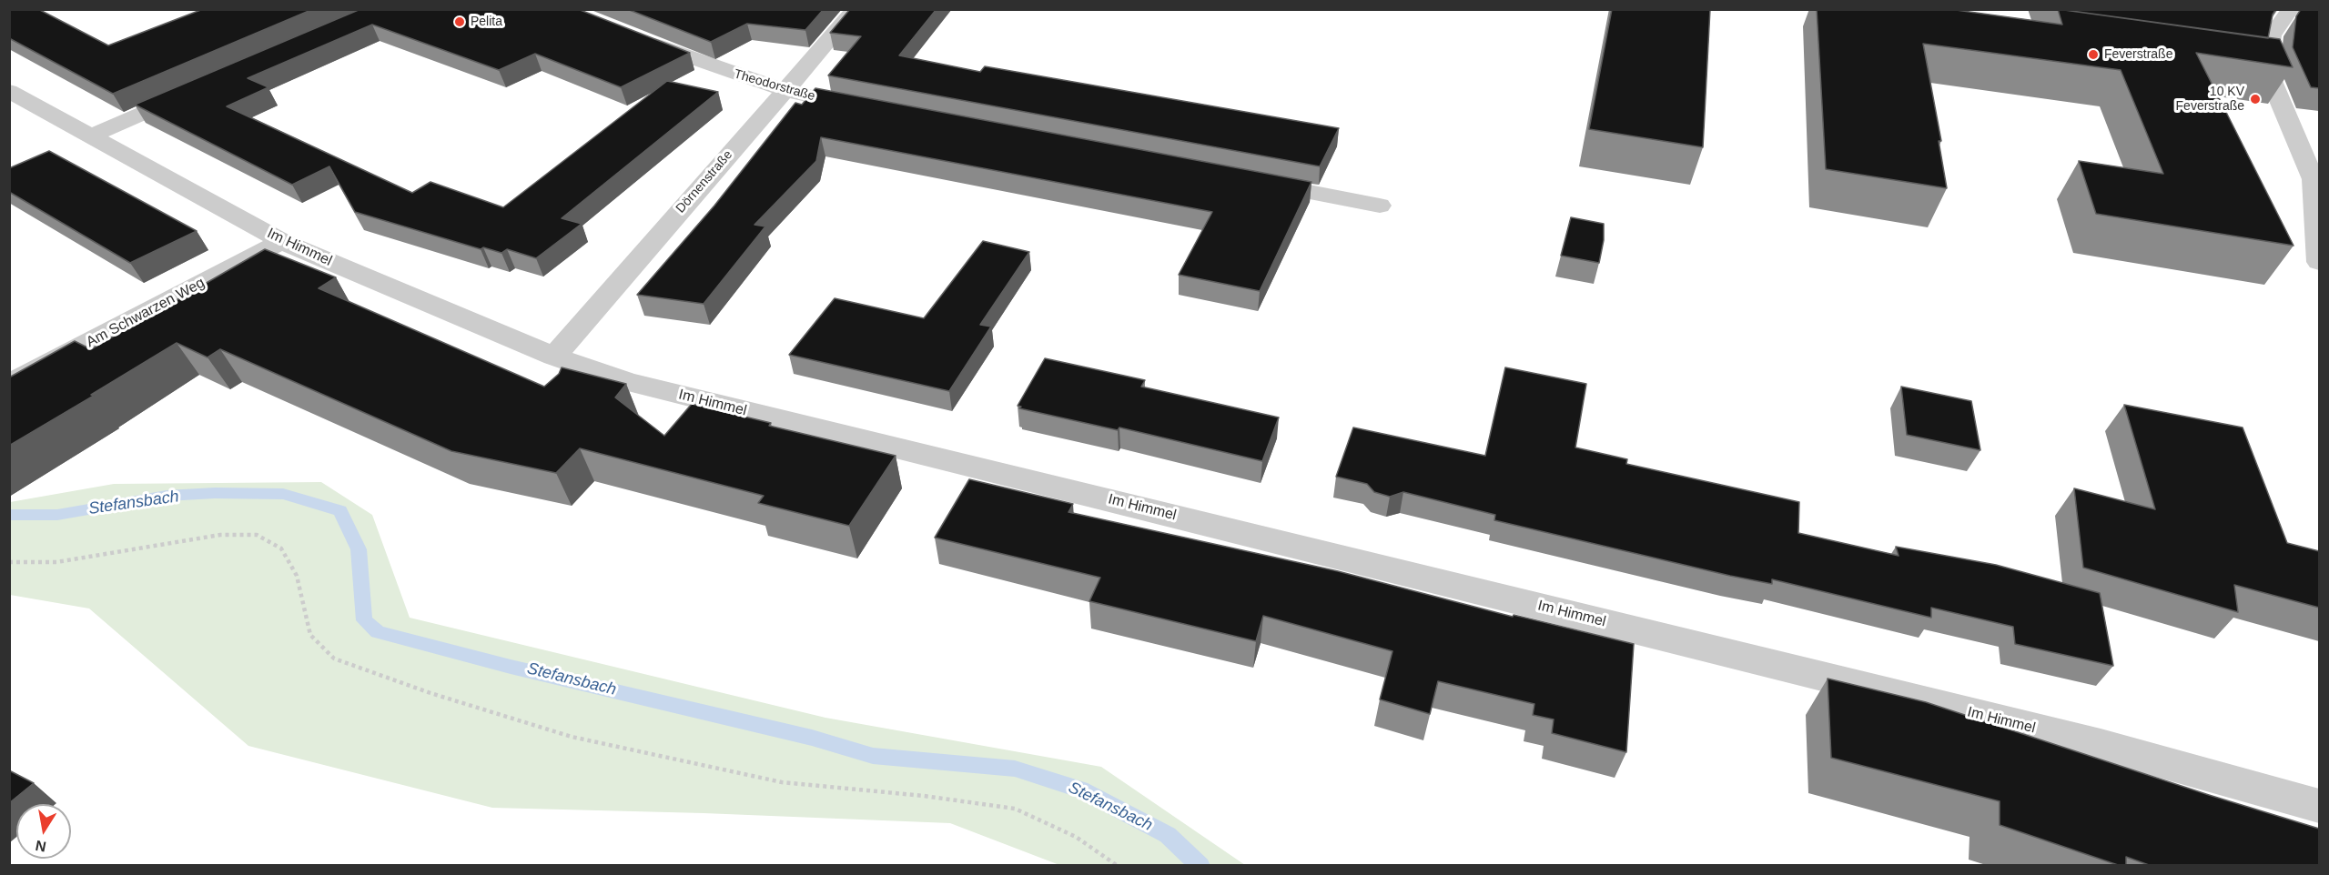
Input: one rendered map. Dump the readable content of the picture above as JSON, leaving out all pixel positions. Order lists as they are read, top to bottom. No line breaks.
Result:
{"streets":{"street":["Theodorstraße","Dörnenstraße","Im Himmel","Am Schwarzen Weg"]},"crossings":[["Theodorstraße","Dörnenstraße"],["Dörnenstraße","Im Himmel"],["Im Himmel","Am Schwarzen Weg"]],"water":["Stefansbach"],"places":["Pelita","Feverstraße","10 KV Feverstraße"],"north":"bottom"}
